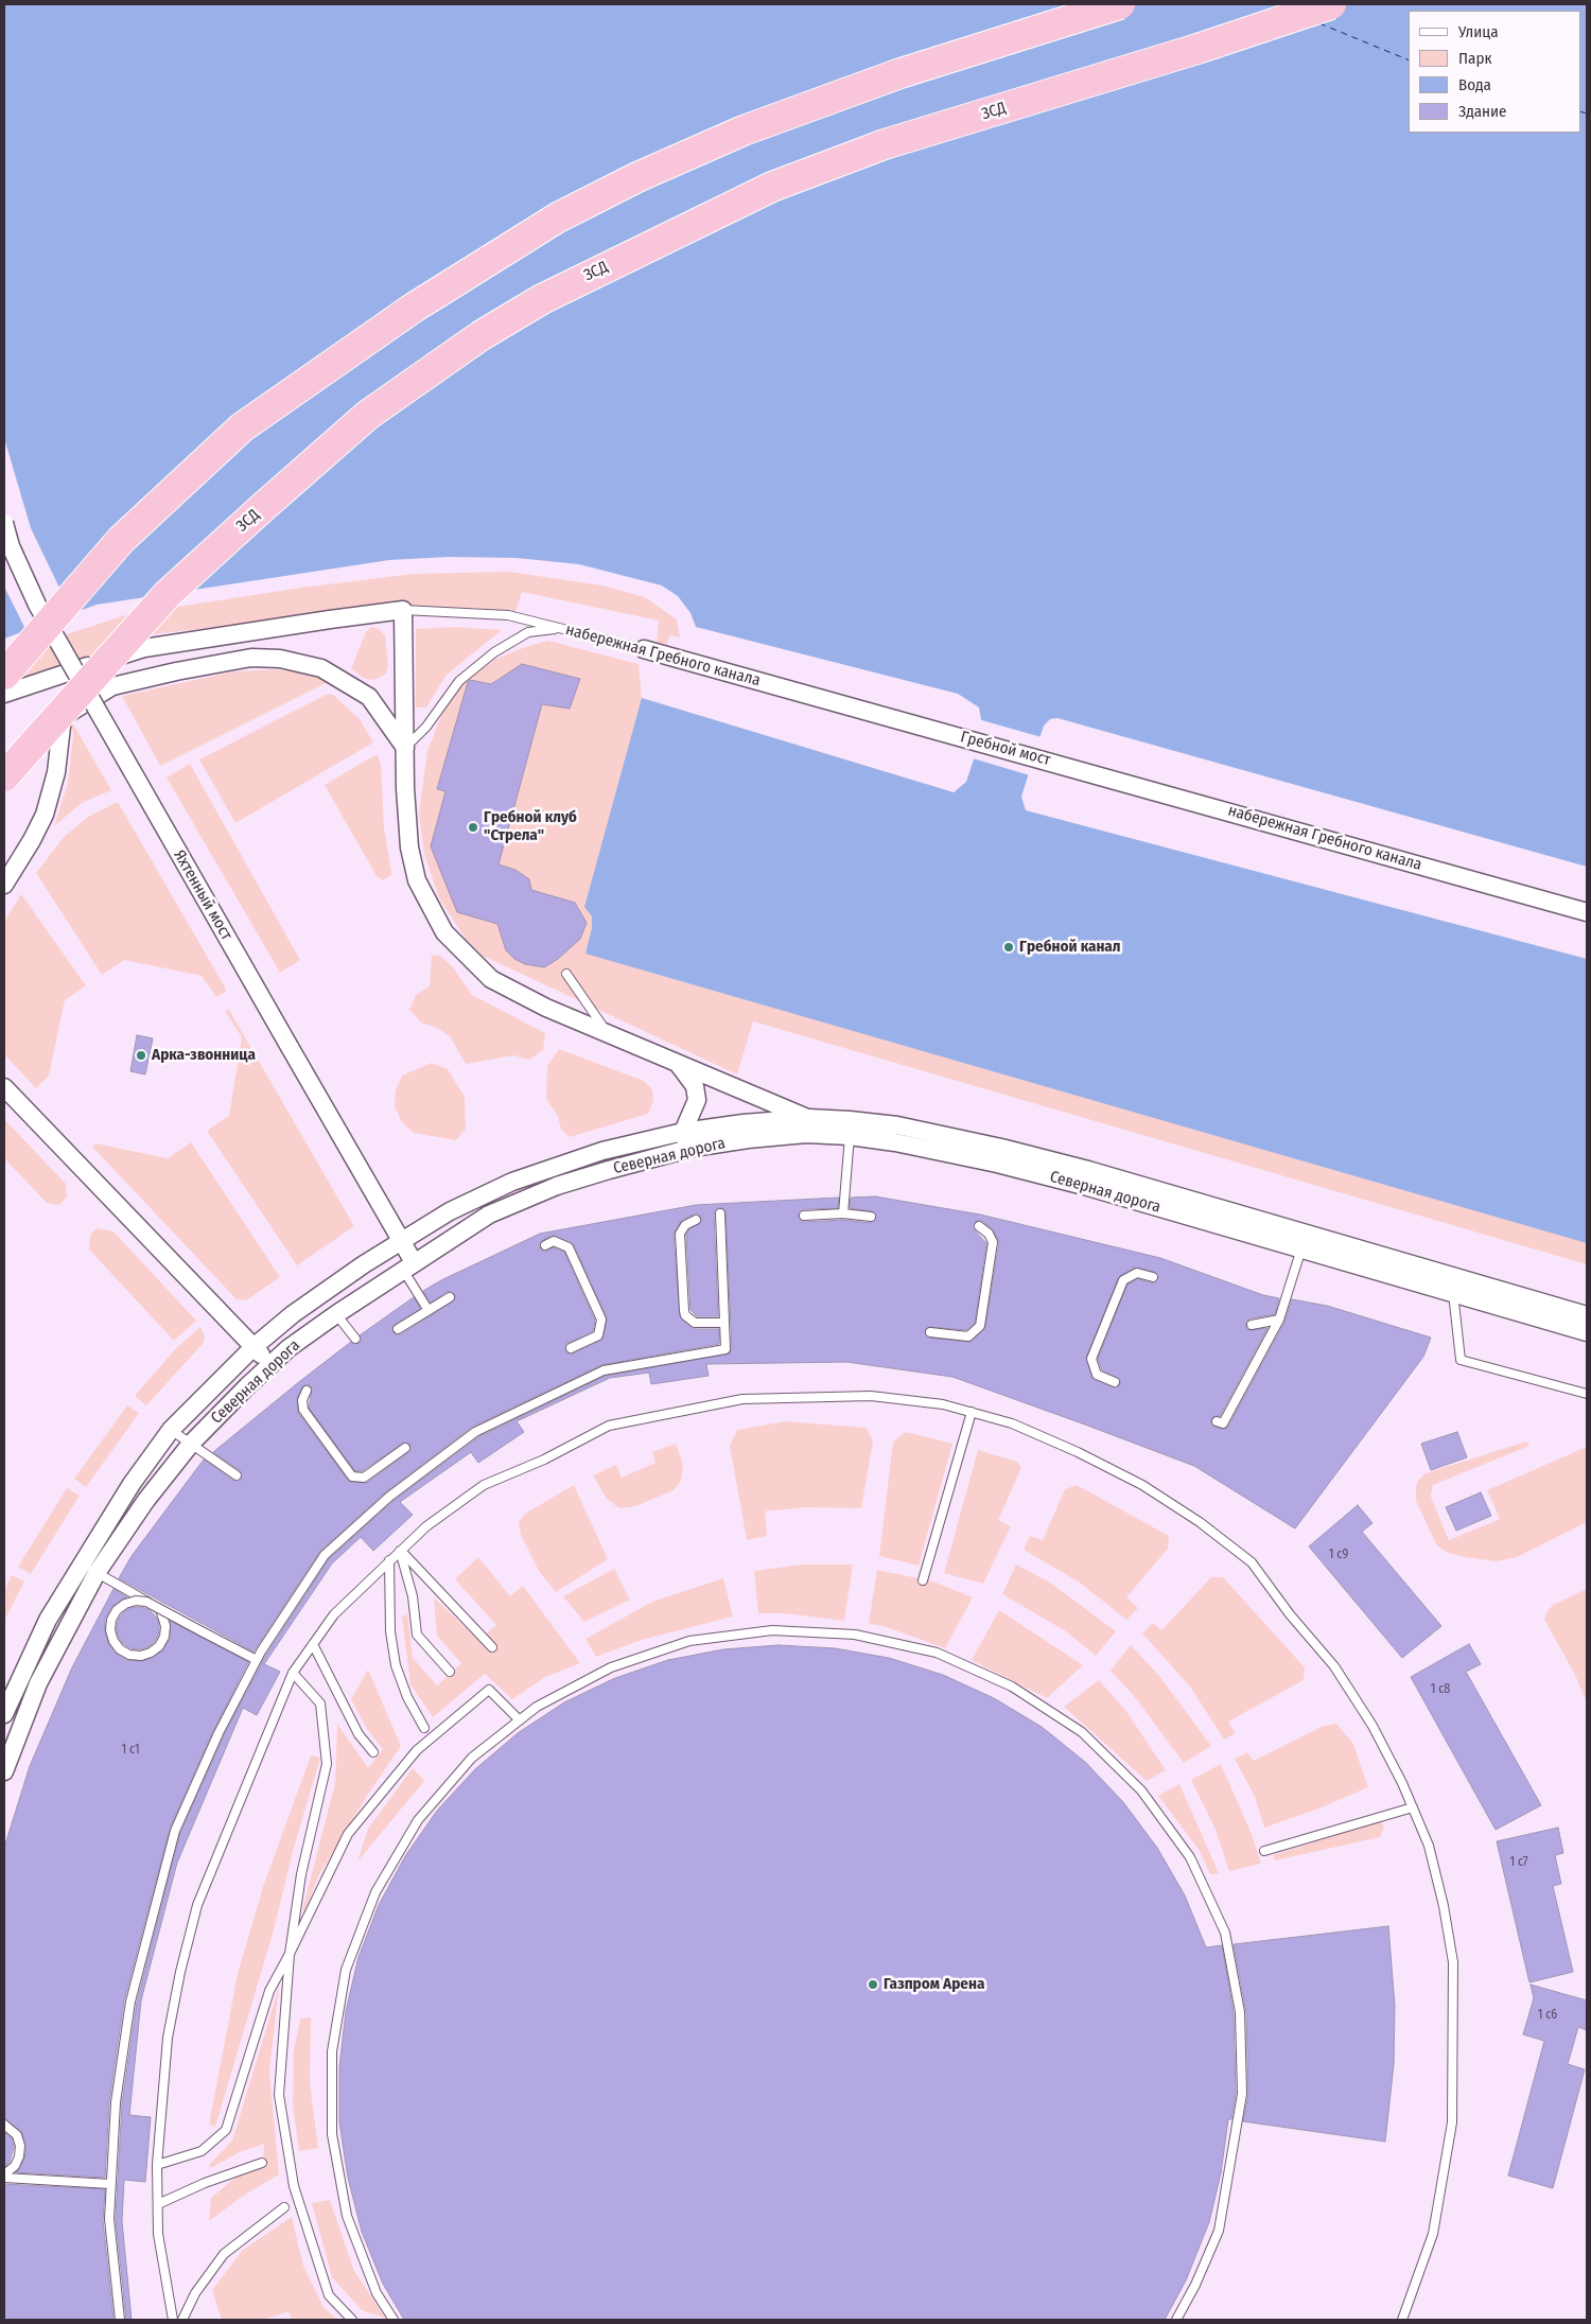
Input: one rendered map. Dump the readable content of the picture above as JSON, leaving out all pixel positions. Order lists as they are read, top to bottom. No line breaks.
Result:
{"streets":{"highway":["ЗСД"],"street":["набережная Гребного канала","Гребной мост","Яхтенный мост","Северная дорога"]},"crossings":[["набережная Гребного канала","Гребной мост"],["Яхтенный мост","Северная дорога"]],"places":["Гребной клуб \"Стрела\"","Гребной канал","Арка-звонница","Газпром Арена"],"house_numbers":["1 с9","1 с8","1 с1","1 с7","1 с6"],"legend":["Улица","Парк","Вода","Здание"]}
